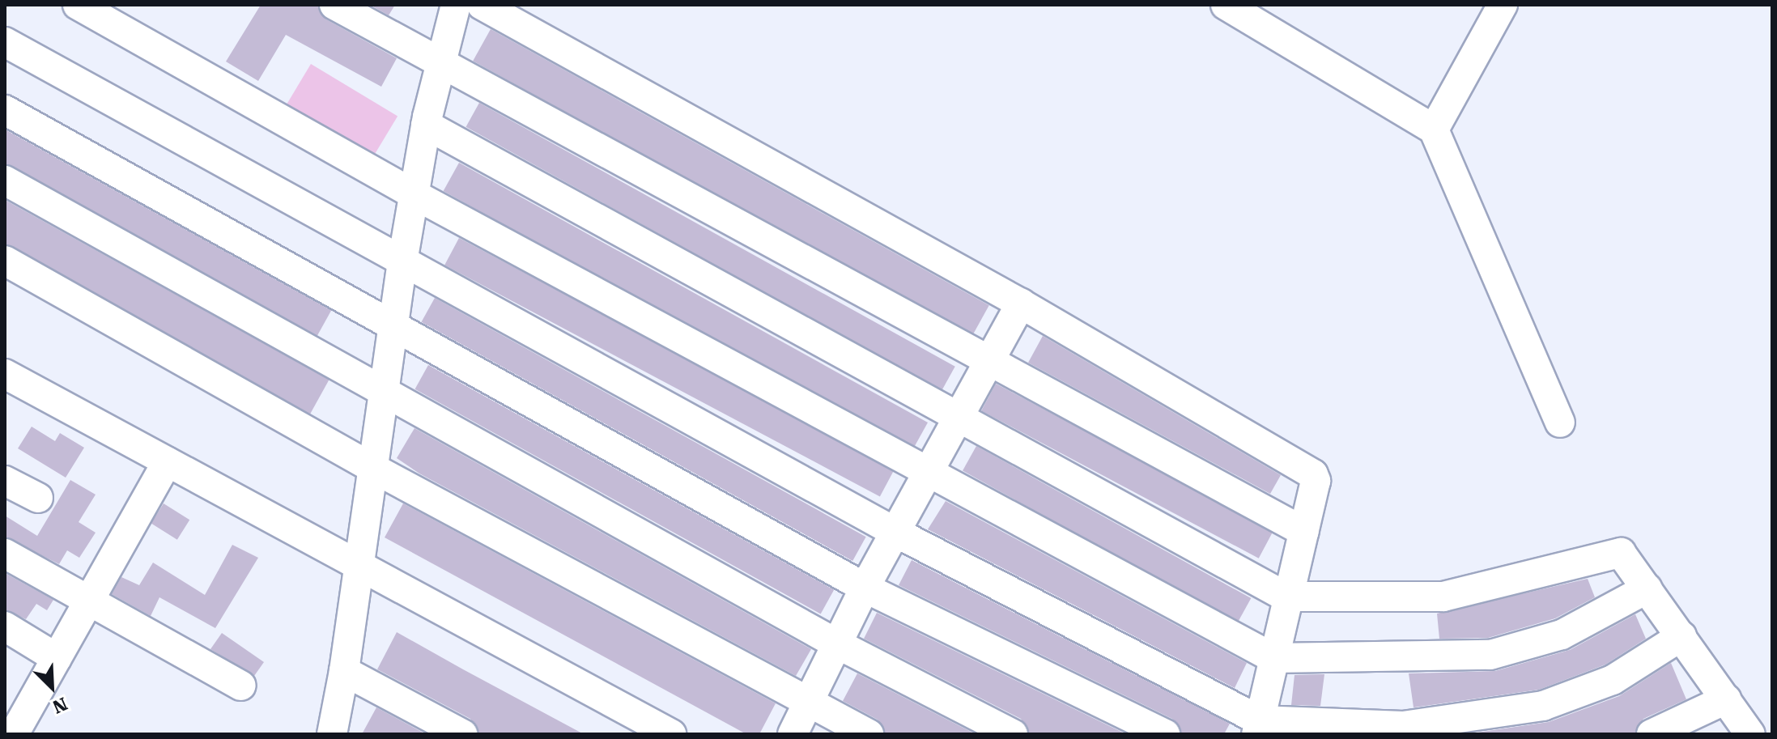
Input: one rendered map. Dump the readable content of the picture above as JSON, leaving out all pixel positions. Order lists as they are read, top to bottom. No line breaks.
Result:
{"north":"bottom right"}
